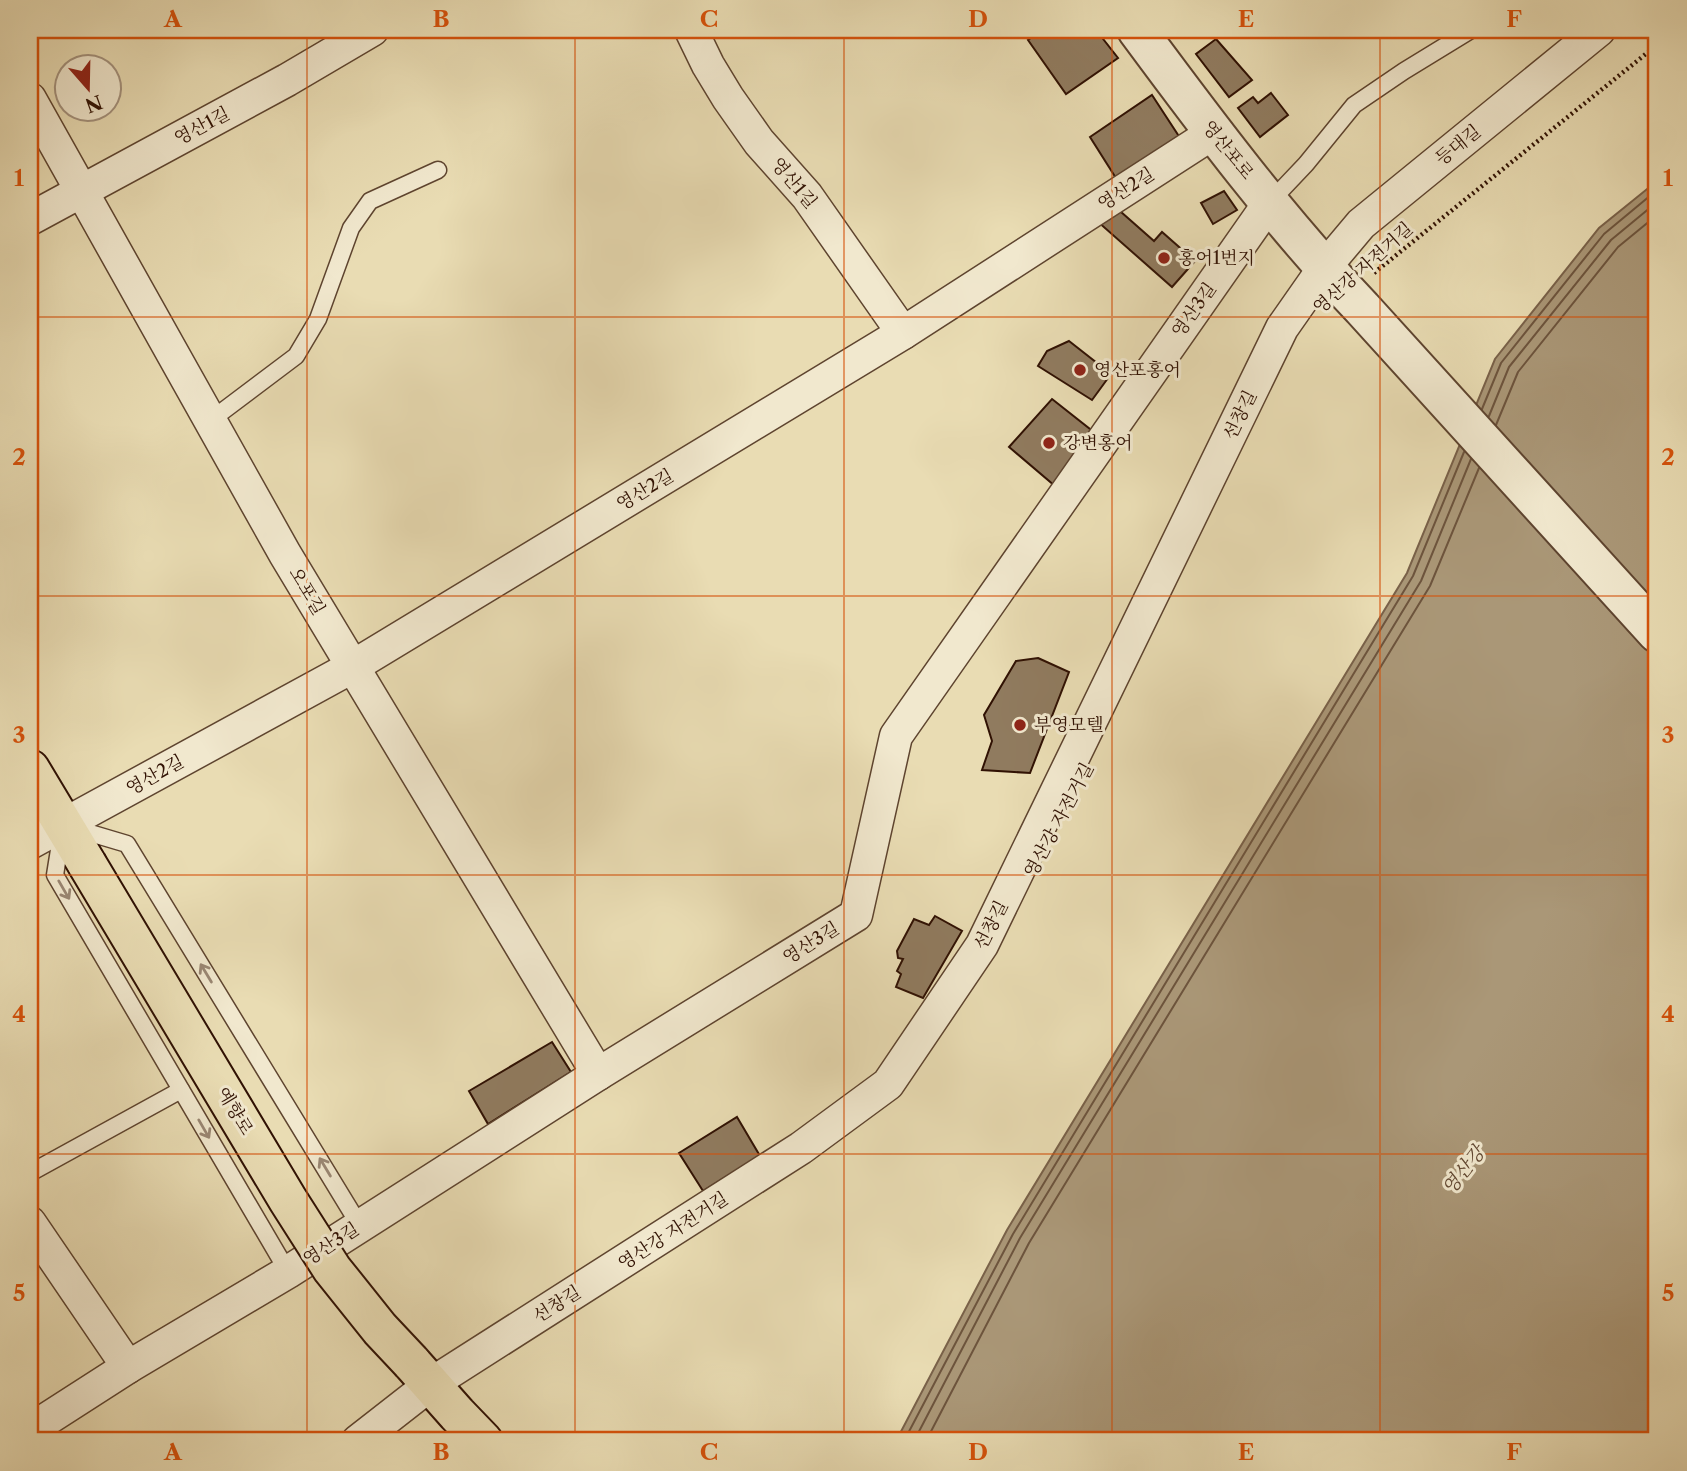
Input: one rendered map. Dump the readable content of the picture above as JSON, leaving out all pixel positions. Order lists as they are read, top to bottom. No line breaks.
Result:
{"streets":{"main road":["예향로"],"street":["영산1길","등대길","영산포로","영산2길","영산3길","선창길","오포길"],"path":["영산강 자전거길"]},"crossings":[["영산1길","영산2길"],["영산1길","오포길"],["등대길","영산포로"],["등대길","영산강 자전거길"],["등대길","선창길"],["영산포로","영산2길"],["영산포로","영산강 자전거길"],["영산포로","영산3길"],["영산포로","선창길"],["영산2길","오포길"],["영산2길","예향로"],["영산강 자전거길","선창길"],["영산3길","오포길"],["선창길","예향로"]],"water":["영산강"],"places":["홍어1번지","영산포홍어","강변홍어","부영모텔"],"north":"bottom","grid":{"columns":["A","B","C","D","E","F"],"rows":["1","2","3","4","5"]}}
